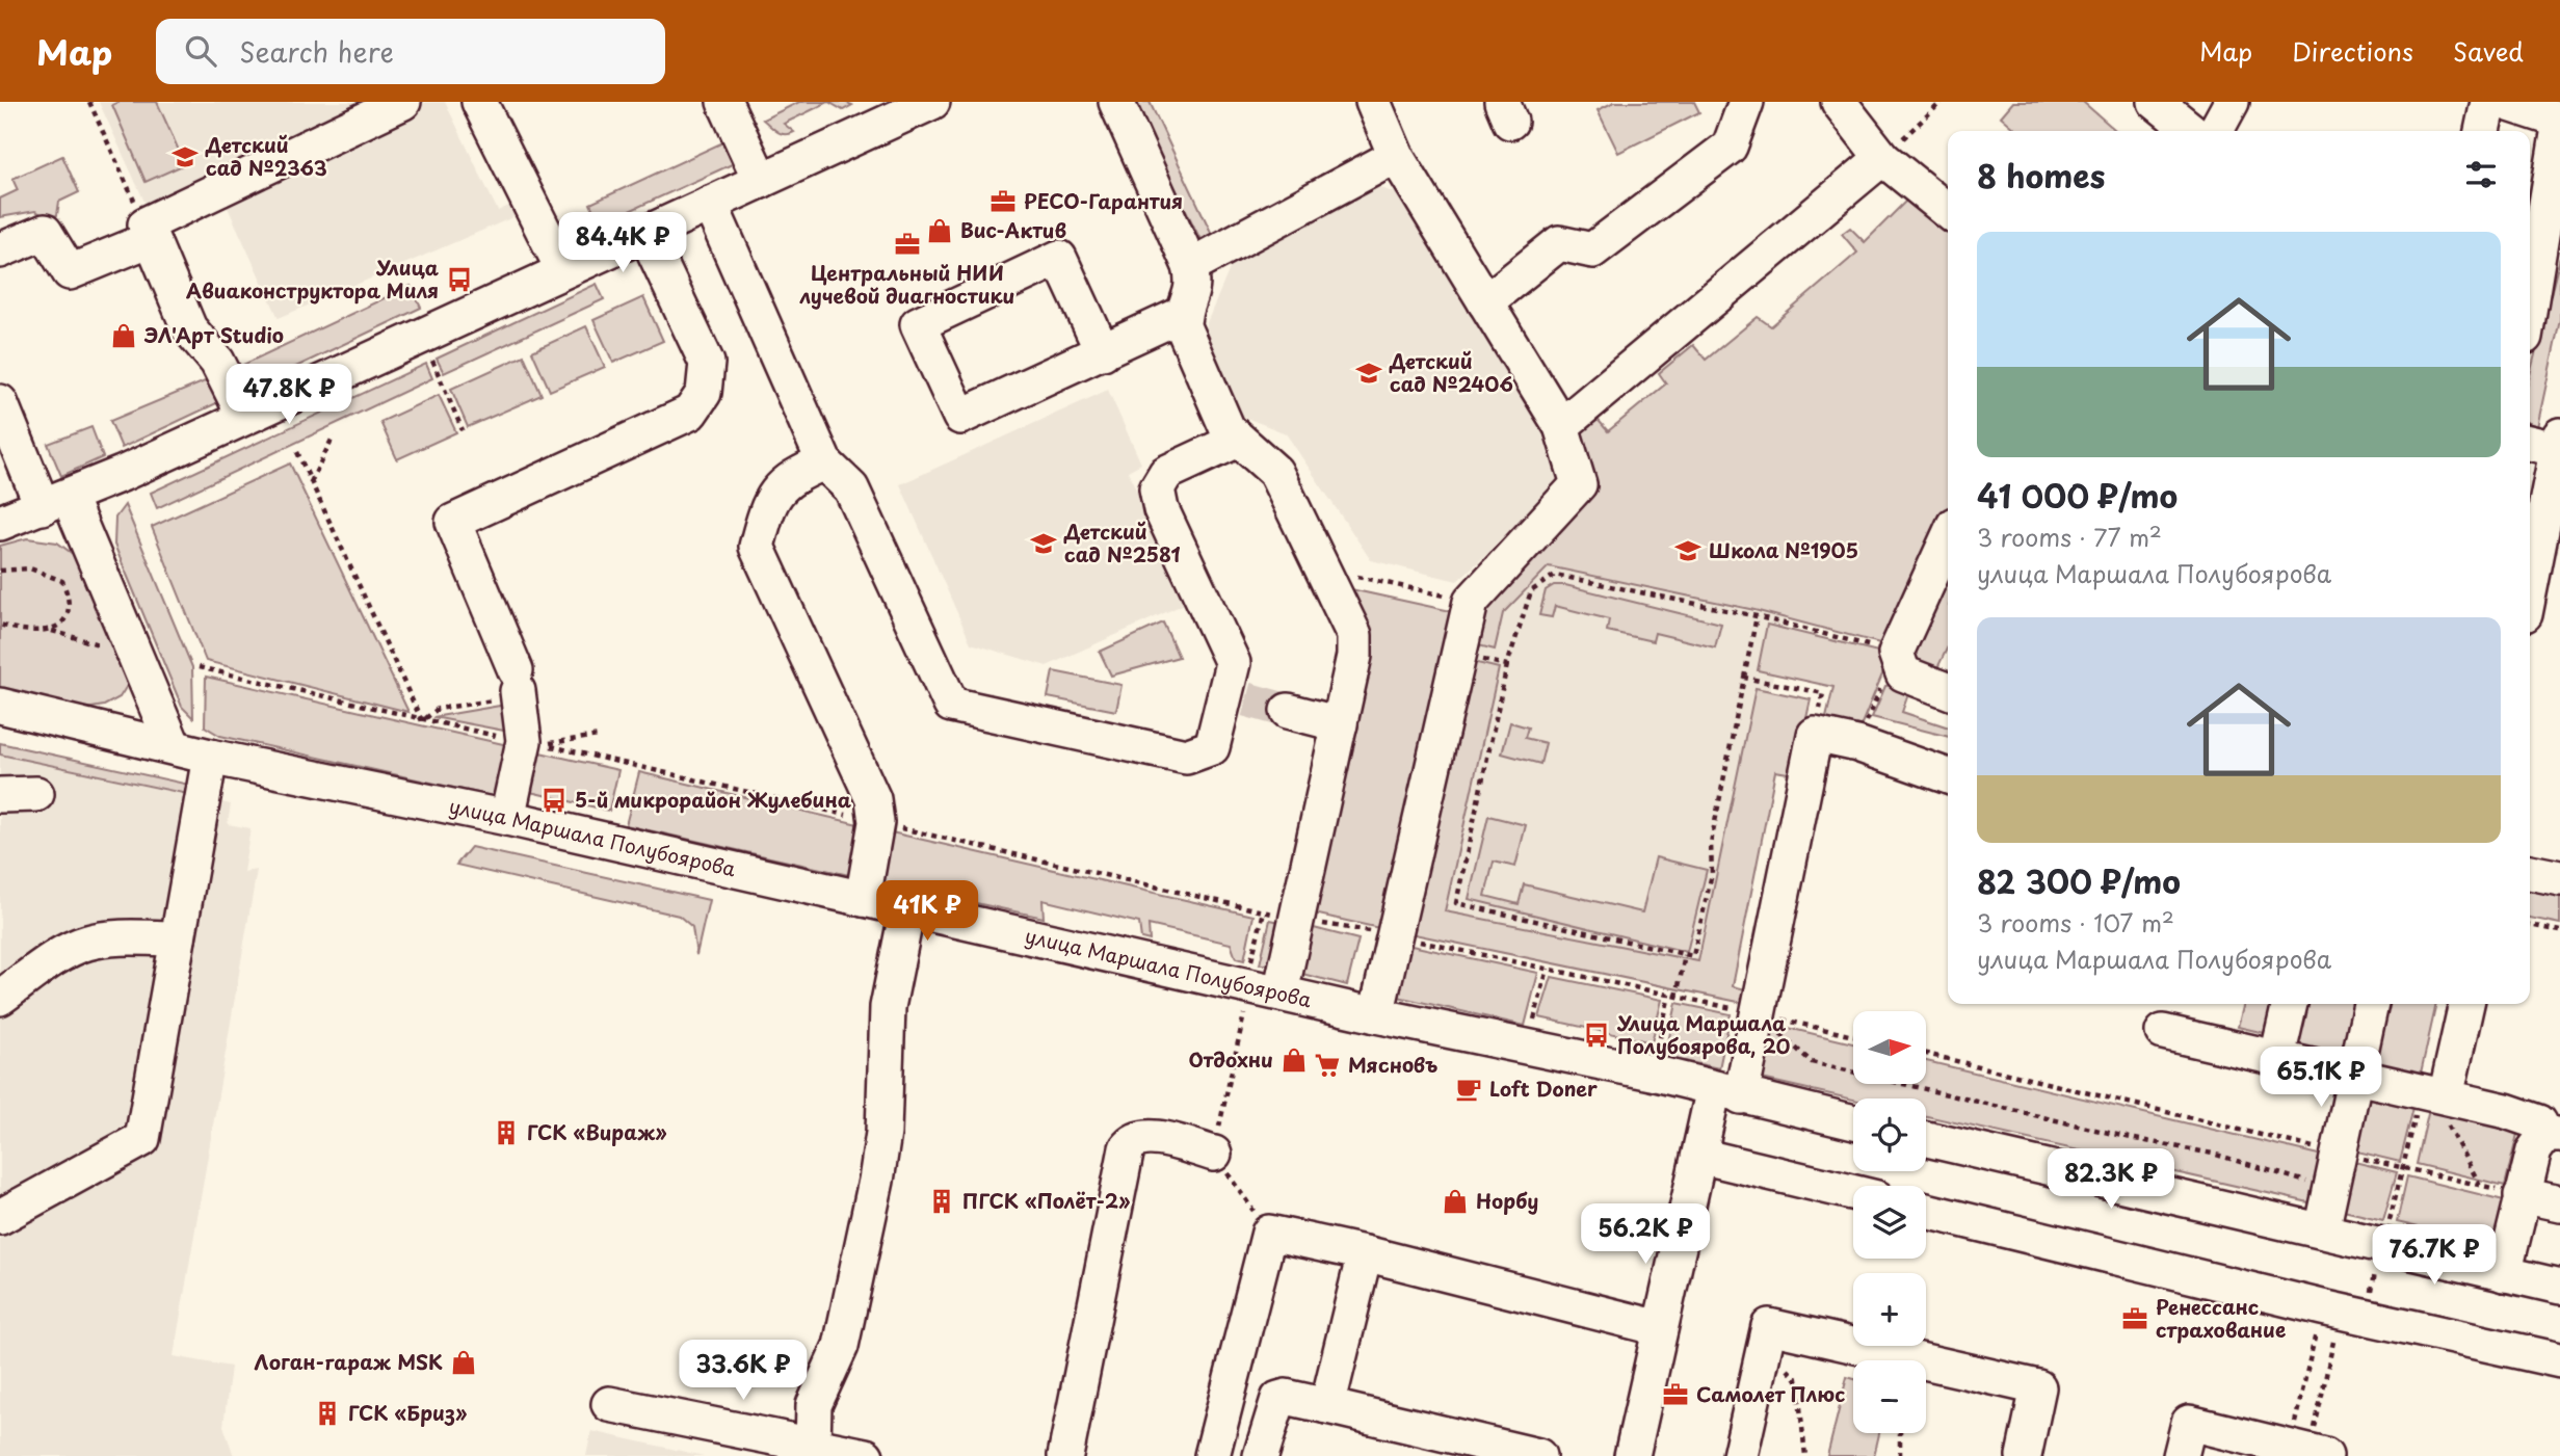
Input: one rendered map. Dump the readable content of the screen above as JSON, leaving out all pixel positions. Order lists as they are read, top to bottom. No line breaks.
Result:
{"streets":{"street":["улица Маршала Полубоярова"]},"places":{"school or university":["Детский сад №2363","Детский сад №2406","Детский сад №2581","Школа №1905"],"office":["РЕСО-Гарантия","Центральный НИИ лучевой диагностики","Ренессанс страхование","Самолет Плюс"],"shop":["Вис-Актив","ЭЛ'Арт Studio","Отдохни","Норбу","Логан-гараж MSK"],"bus stop":["Улица Авиаконструктора Миля","5-й микрорайон Жулебина","Улица Маршала Полубоярова, 20"],"supermarket":["Мясновъ"],"cafe":["Loft Doner"],"building":["ГСК «Вираж»","ПГСК «Полёт-2»","ГСК «Бриз»"]},"north":"right","page":{"header":"Map","search":"Search here","nav":["Map","Directions","Saved"],"heading":"8 homes","price":["84.4K ₽","47.8K ₽","41K ₽","65.1K ₽","82.3K ₽","56.2K ₽","76.7K ₽","33.6K ₽"],"list":[{"name":"41 000 ₽/mo","note":"3 rooms · 77 m² · улица Маршала Полубоярова"},{"name":"82 300 ₽/mo","note":"3 rooms · 107 m² · улица Маршала Полубоярова"}],"map_buttons":["+","−"]}}
